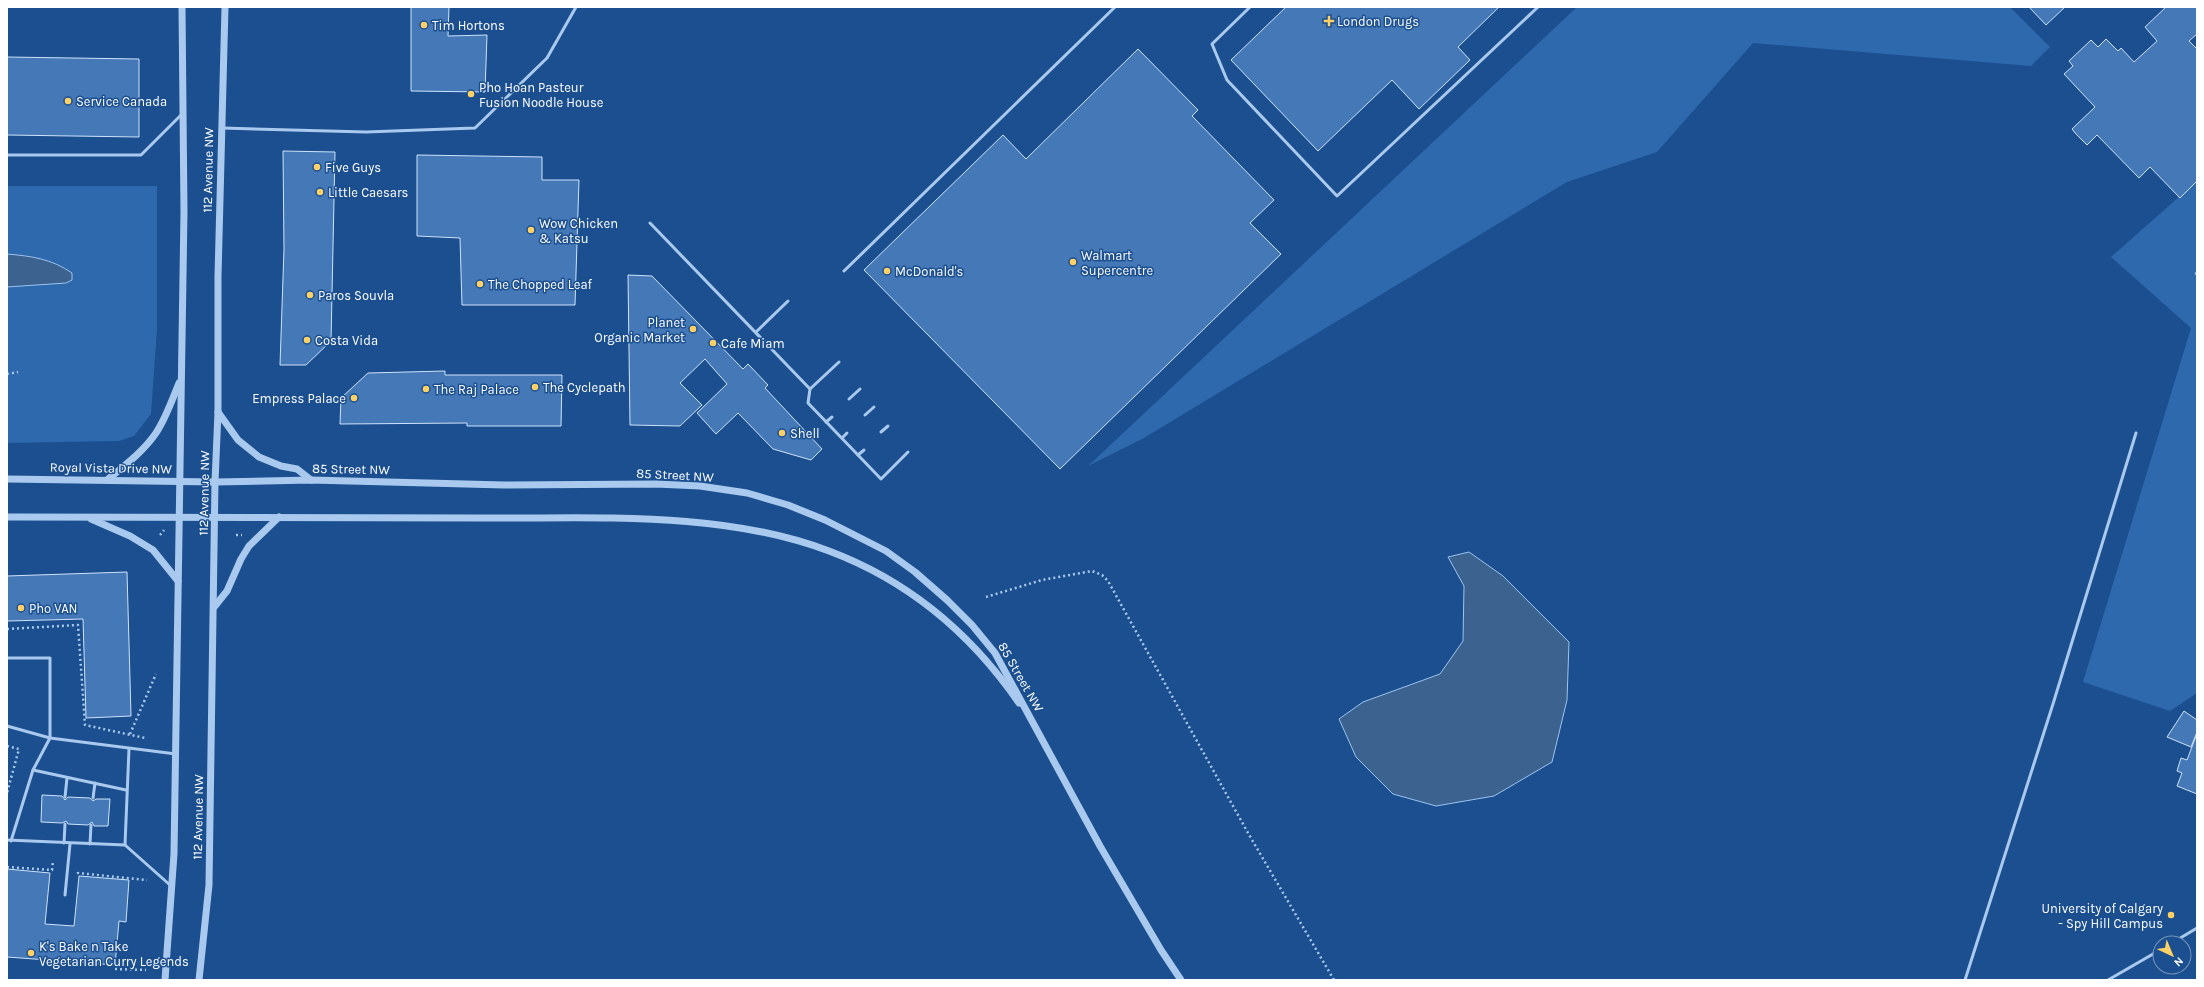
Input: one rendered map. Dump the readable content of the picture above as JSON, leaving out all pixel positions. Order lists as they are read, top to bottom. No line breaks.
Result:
{"streets":{"street":["112 Avenue NW","Royal Vista Drive NW","85 Street NW"]},"crossings":[["112 Avenue NW","Royal Vista Drive NW"],["112 Avenue NW","85 Street NW"],["Royal Vista Drive NW","85 Street NW"]],"places":{"health":["London Drugs"],"other":["Tim Hortons","Pho Hoan Pasteur Fusion Noodle House","Service Canada","Five Guys","Little Caesars","Wow Chicken & Katsu","Walmart Supercentre","McDonald's","The Chopped Leaf","Paros Souvla","Planet Organic Market","Costa Vida","Cafe Miam","The Cyclepath","The Raj Palace","Empress Palace","Shell","Pho VAN","University of Calgary - Spy Hill Campus","K's Bake n Take Vegetarian Curry Legends"]},"north":"bottom right"}
